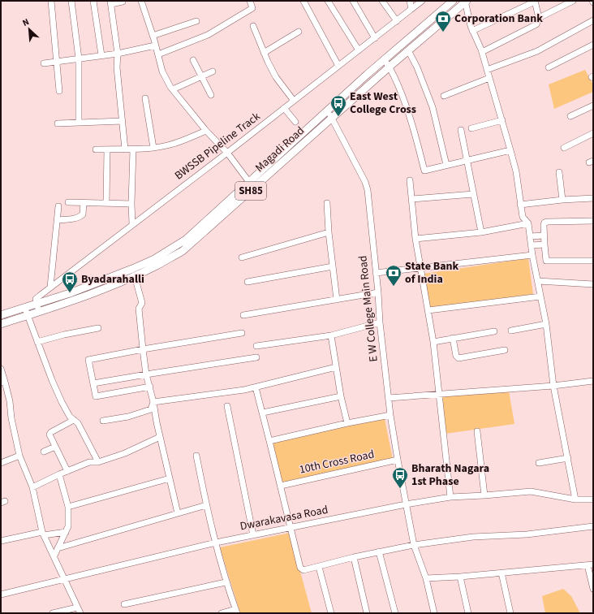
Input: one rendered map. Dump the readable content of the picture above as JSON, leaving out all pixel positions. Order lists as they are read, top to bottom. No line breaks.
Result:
{"streets":{"main road":["Magadi Road","SH85"],"street":["BWSSB Pipeline Track","E W College Main Road","10th Cross Road","Dwarakavasa Road"]},"crossings":[["BWSSB Pipeline Track","Magadi Road"],["Magadi Road","E W College Main Road"],["E W College Main Road","10th Cross Road"],["E W College Main Road","Dwarakavasa Road"]],"places":{"bank":["Corporation Bank","State Bank of India"],"bus stop":["East West College Cross","Byadarahalli","Bharath Nagara 1st Phase"]},"north":"top left"}
